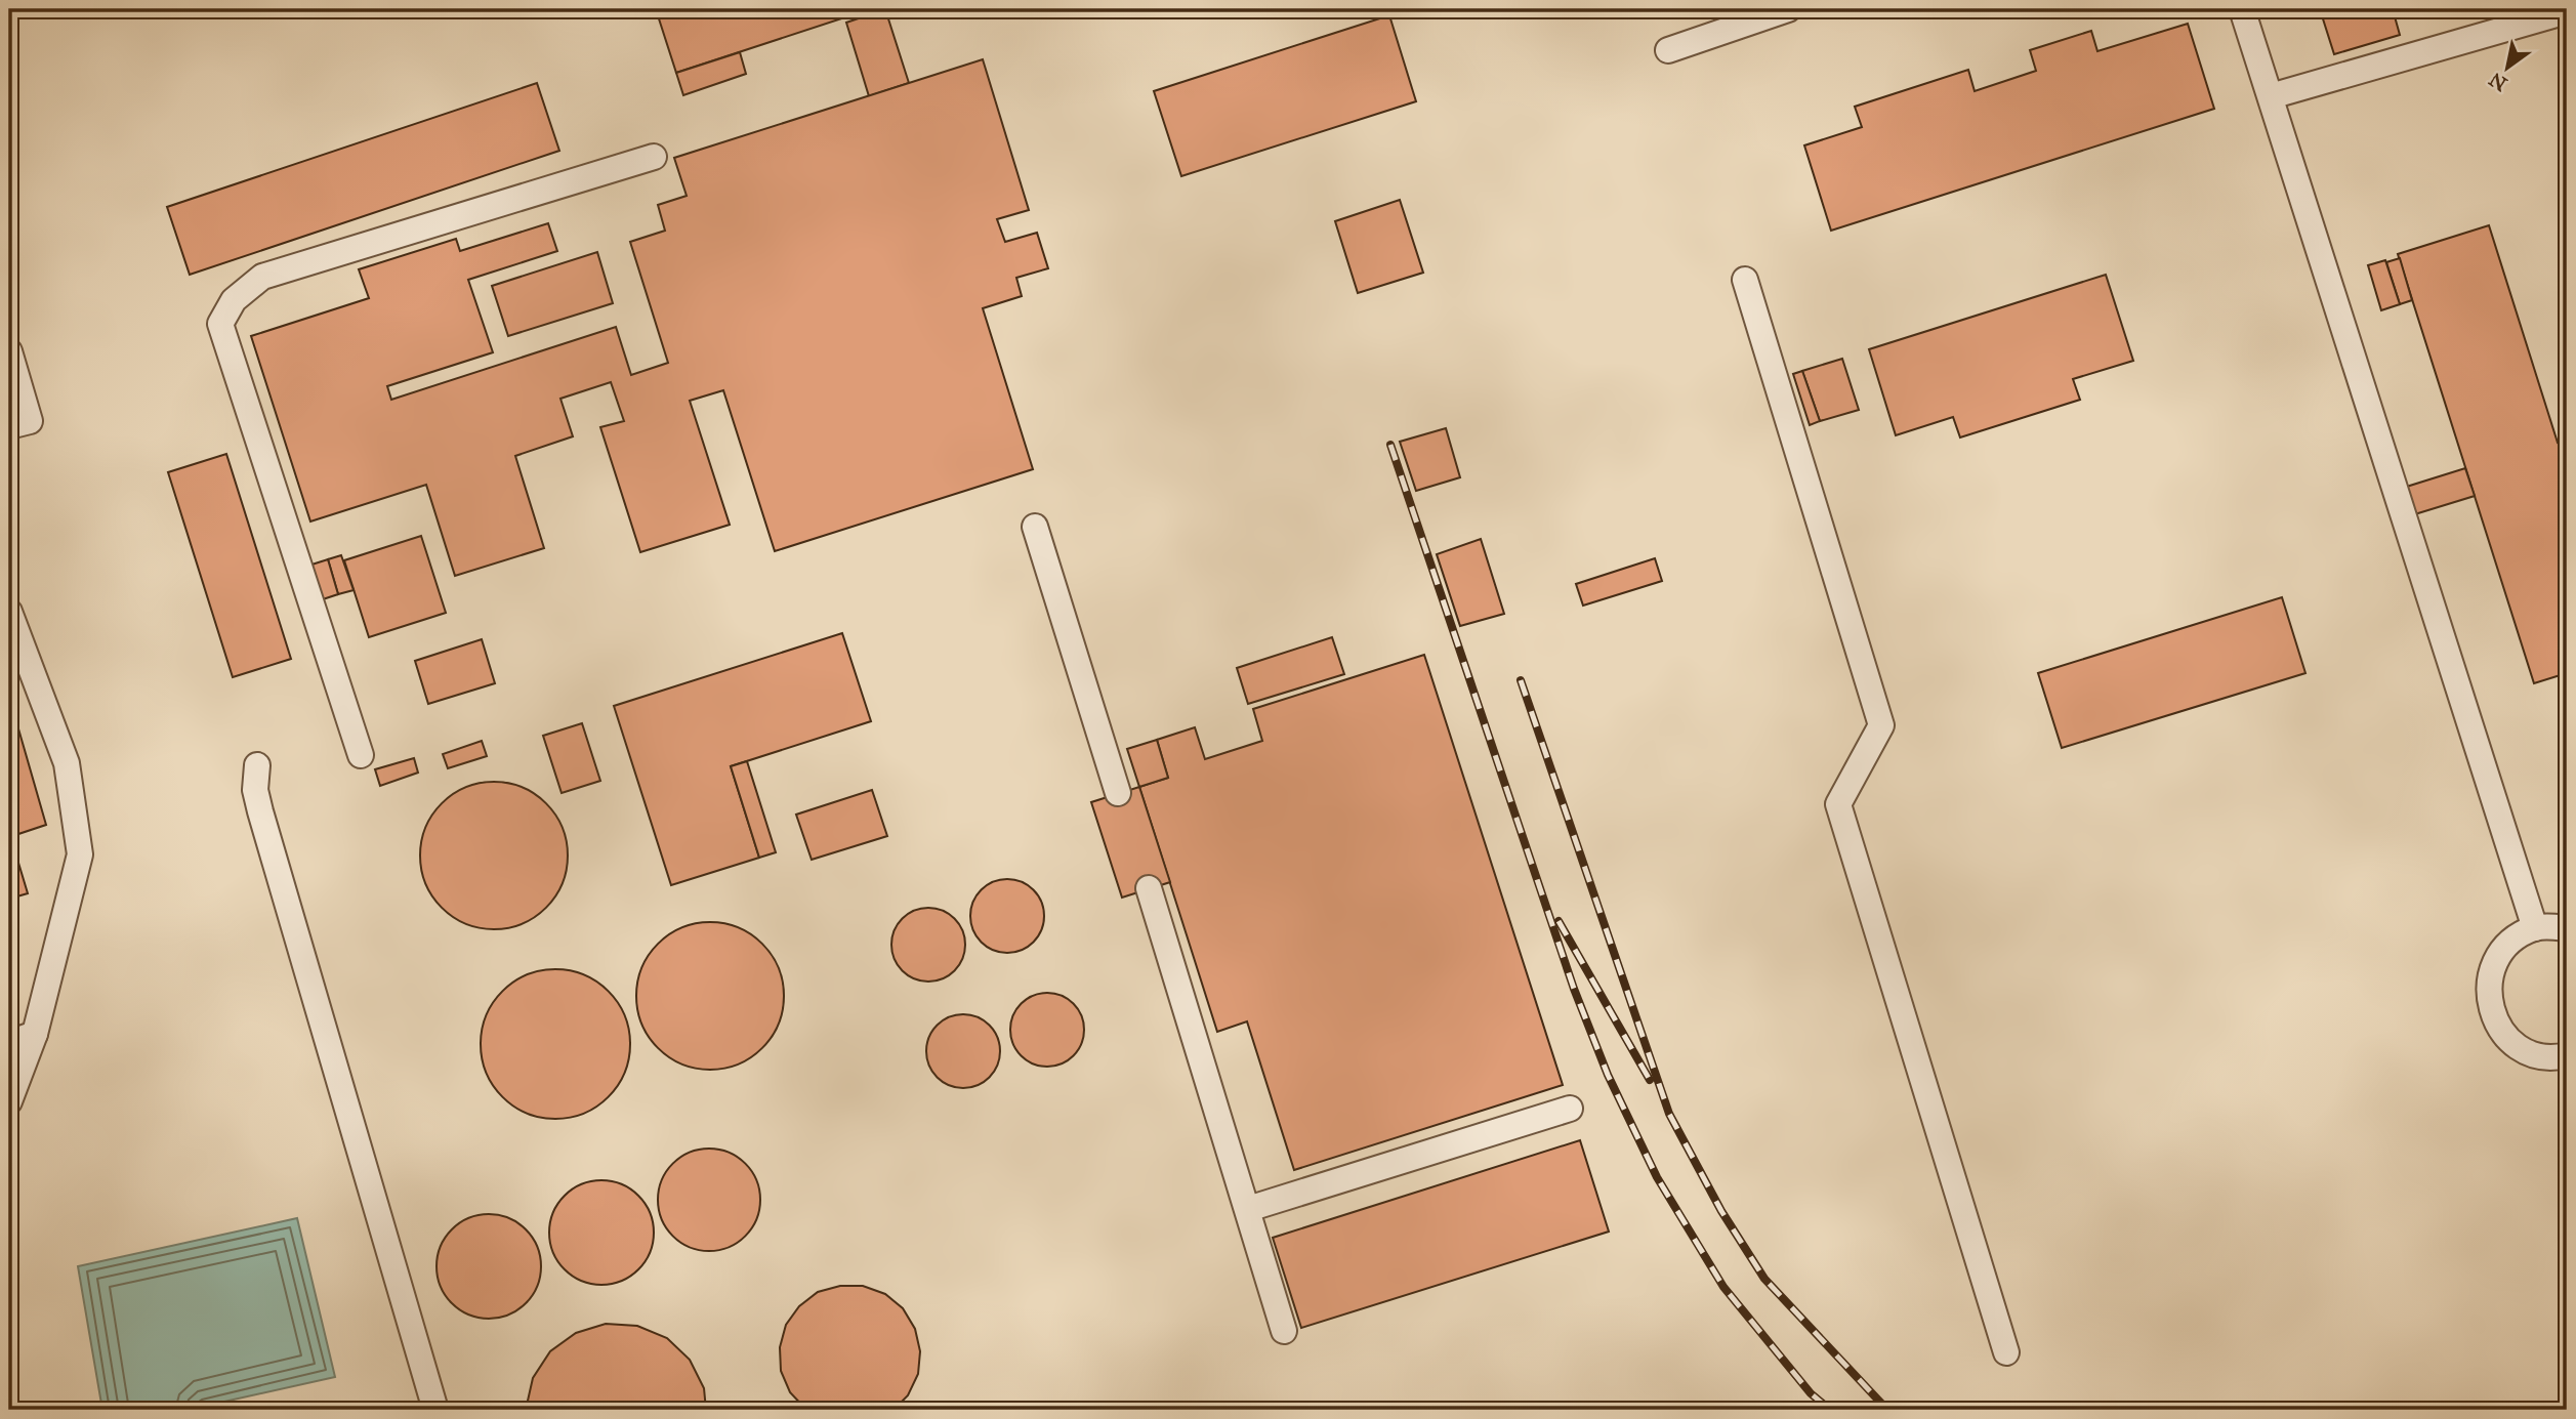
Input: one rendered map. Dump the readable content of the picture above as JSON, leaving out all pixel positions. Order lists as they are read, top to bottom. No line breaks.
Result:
{"north":"bottom left"}
